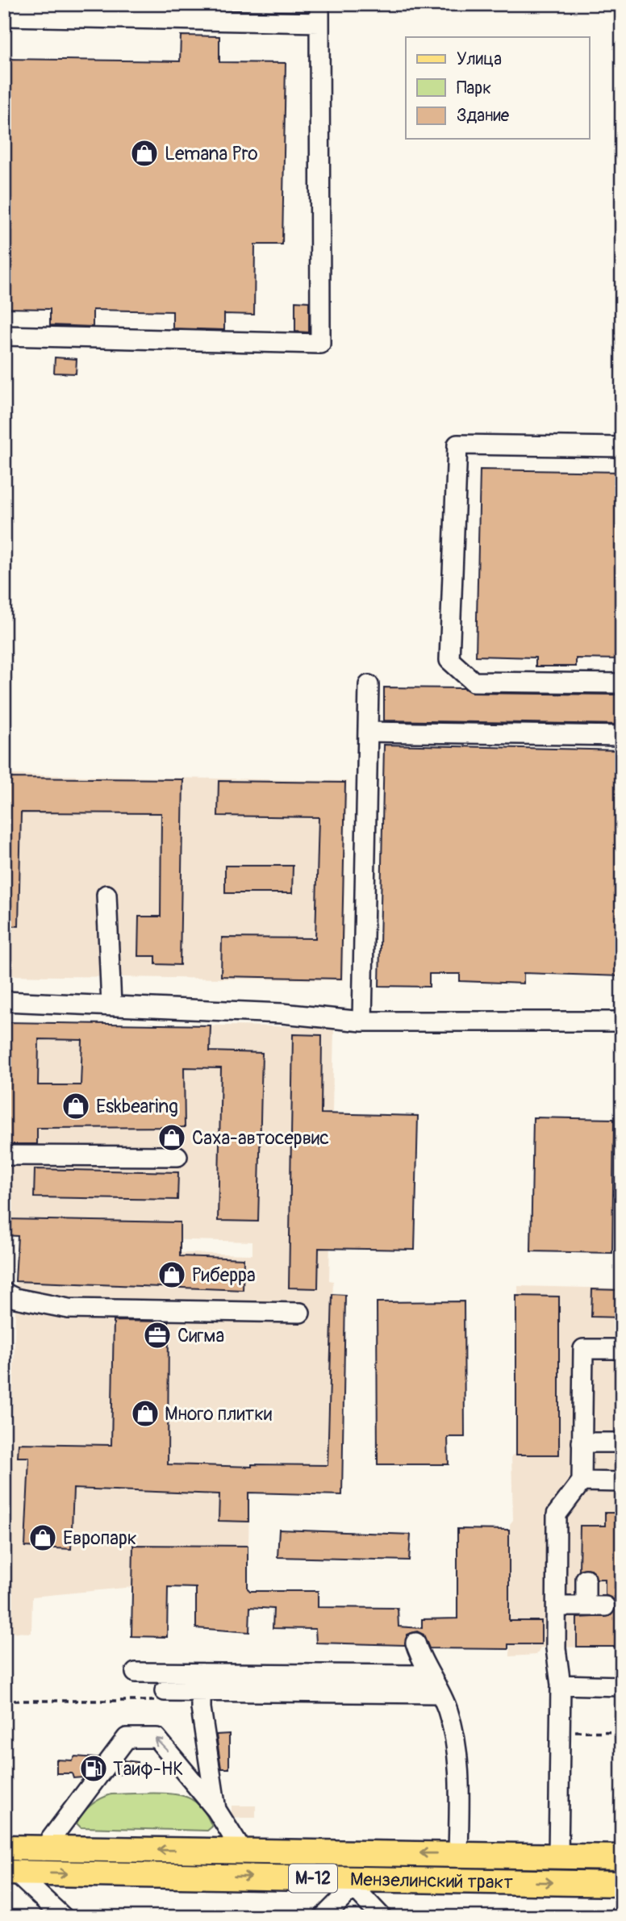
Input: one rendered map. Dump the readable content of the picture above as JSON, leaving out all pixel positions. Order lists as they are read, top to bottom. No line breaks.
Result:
{"streets":{"main road":["М-12","Мензелинский тракт"]},"places":{"shop":["Lemana Pro","Eskbearing","Саха-автосервис","Риберра","Много плитки","Европарк"],"office":["Сигма"],"fuel station":["Таиф-НК"]},"legend":["Улица","Парк","Здание"]}
